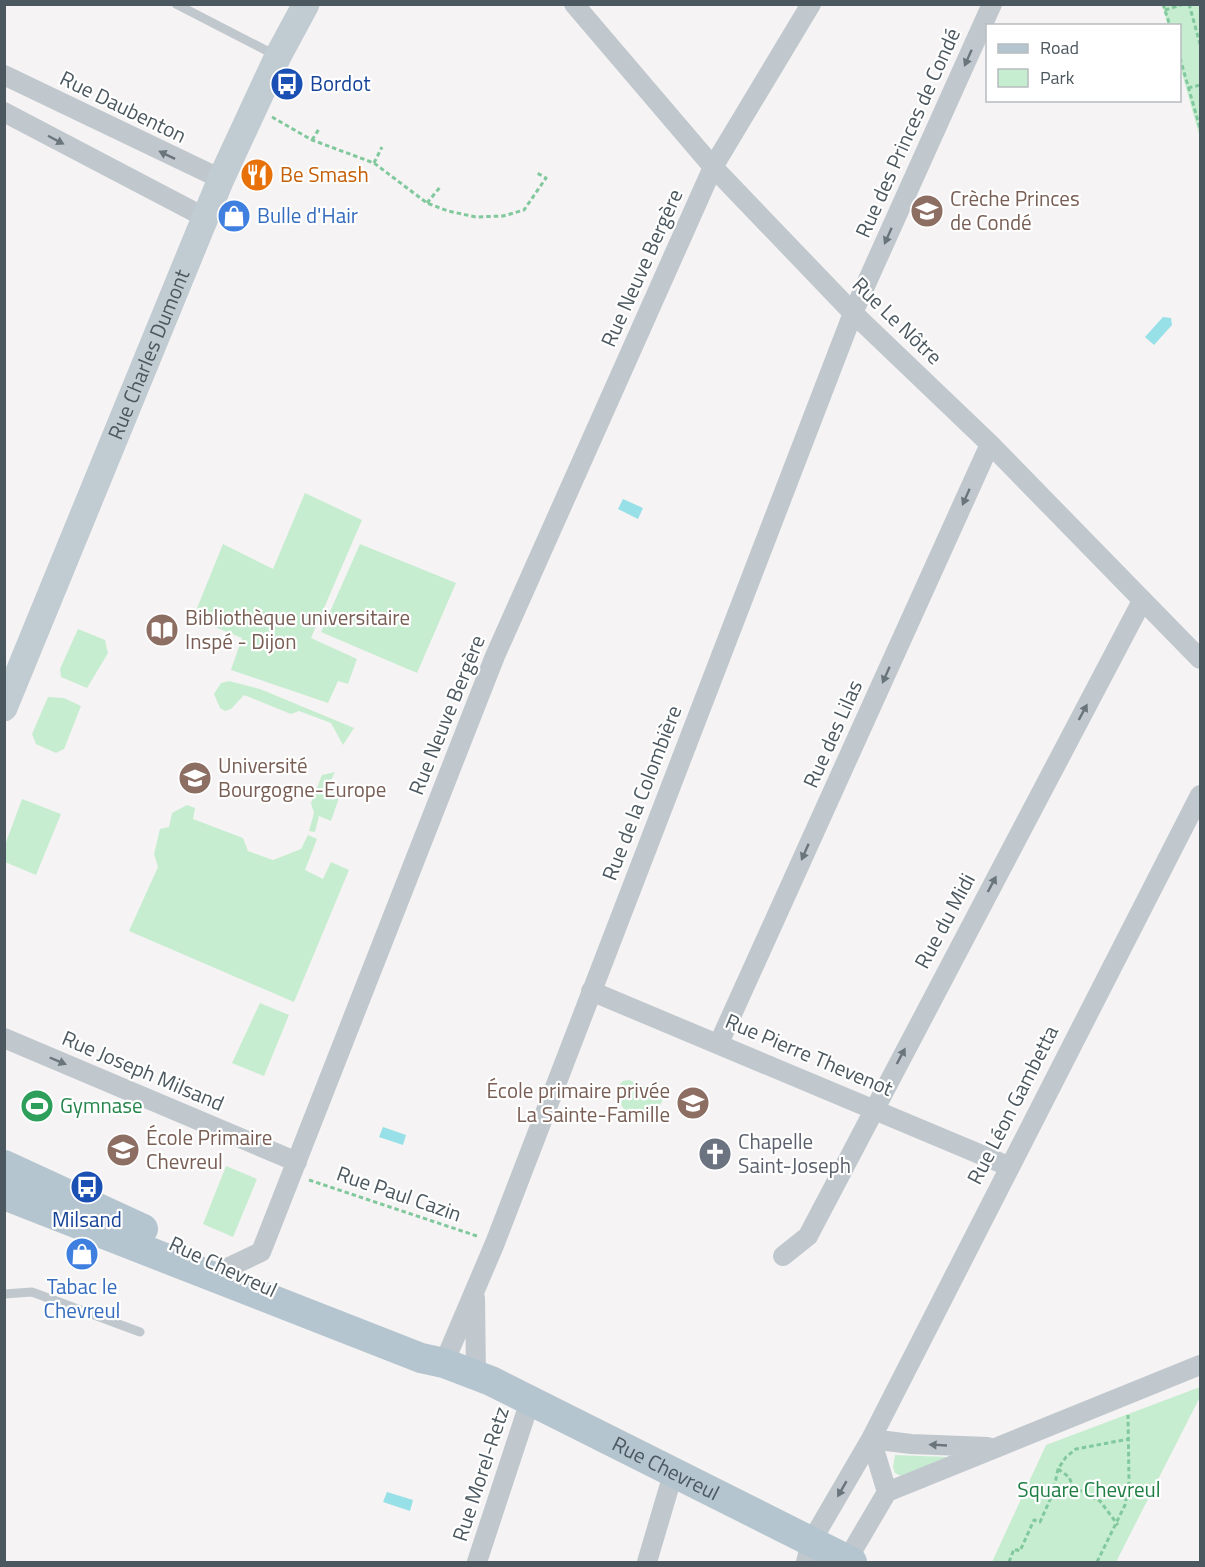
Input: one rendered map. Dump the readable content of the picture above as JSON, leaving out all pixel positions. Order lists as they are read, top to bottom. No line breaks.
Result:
{"streets":{"main road":["Rue Chevreul"],"street":["Rue Daubenton","Rue des Princes de Condé","Rue Neuve Bergère","Rue Le Nôtre","Rue Charles Dumont","Rue des Lilas","Rue de la Colombière","Rue du Midi","Rue Pierre Thevenot","Rue Joseph Milsand","Rue Léon Gambetta","Rue Morel-Retz"],"path":["Rue Paul Cazin"]},"crossings":[["Rue Daubenton","Rue Charles Dumont"],["Rue des Princes de Condé","Rue Le Nôtre"],["Rue des Princes de Condé","Rue de la Colombière"],["Rue Neuve Bergère","Rue Le Nôtre"],["Rue Neuve Bergère","Rue Joseph Milsand"],["Rue Neuve Bergère","Rue Paul Cazin"],["Rue Neuve Bergère","Rue Chevreul"],["Rue Le Nôtre","Rue des Lilas"],["Rue Le Nôtre","Rue de la Colombière"],["Rue Le Nôtre","Rue du Midi"],["Rue des Lilas","Rue Pierre Thevenot"],["Rue de la Colombière","Rue Pierre Thevenot"],["Rue de la Colombière","Rue Paul Cazin"],["Rue de la Colombière","Rue Chevreul"],["Rue du Midi","Rue Pierre Thevenot"],["Rue Pierre Thevenot","Rue Léon Gambetta"],["Rue Joseph Milsand","Rue Paul Cazin"],["Rue Léon Gambetta","Rue Chevreul"],["Rue Chevreul","Rue Morel-Retz"]],"one_way":["Rue des Princes de Condé","Rue des Lilas","Rue du Midi","Rue Joseph Milsand"],"parks":["Square Chevreul"],"places":{"bus stop":["Bordot","Milsand"],"restaurant":["Be Smash"],"school or university":["Crèche Princes de Condé","Université Bourgogne-Europe","École primaire privée La Sainte-Famille","École Primaire Chevreul"],"shop":["Bulle d'Hair","Tabac le Chevreul"],"library":["Bibliothèque universitaire Inspé - Dijon"],"sports":["Gymnase"],"church":["Chapelle Saint-Joseph"]},"legend":["Road","Park"]}
